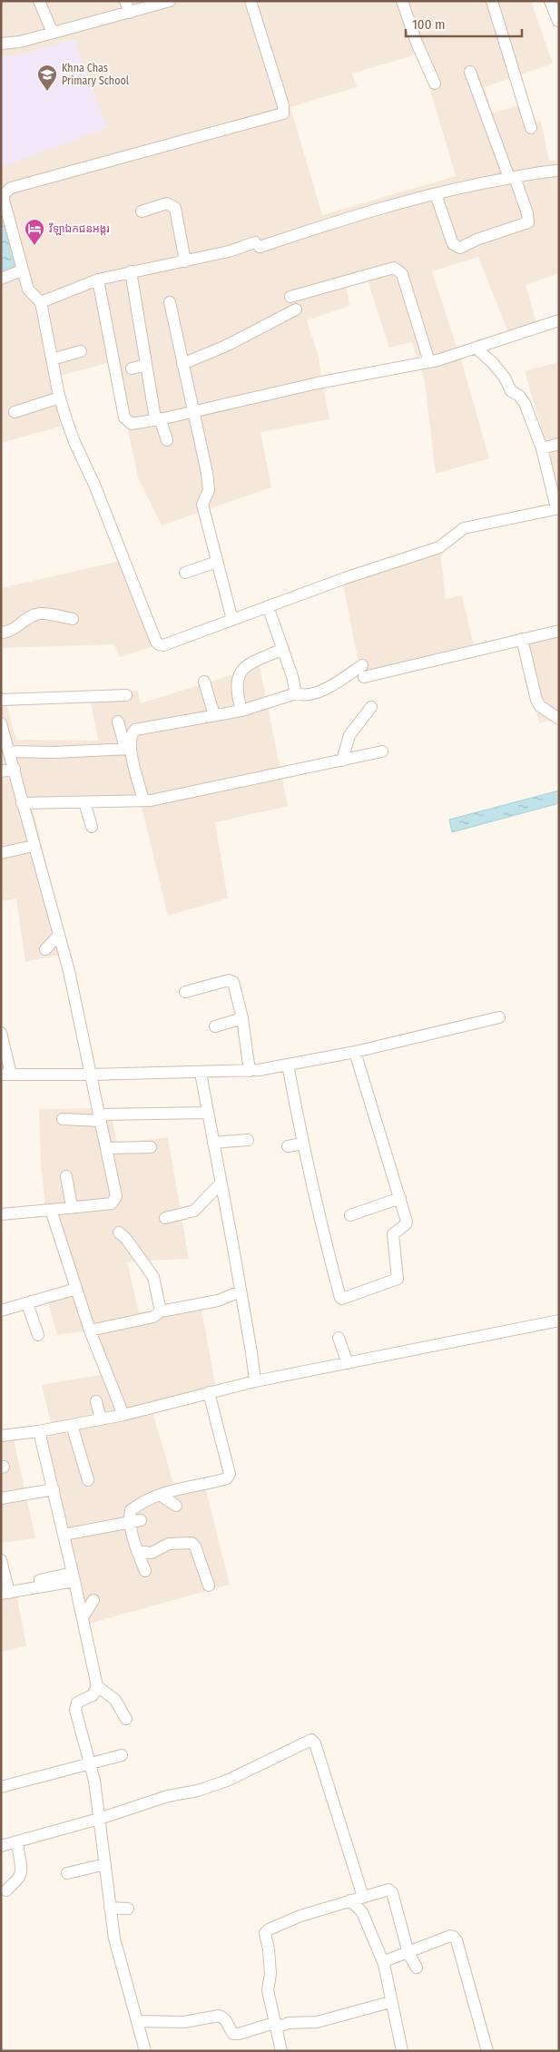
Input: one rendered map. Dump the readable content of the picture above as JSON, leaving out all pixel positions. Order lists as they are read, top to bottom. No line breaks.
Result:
{"places":{"school or university":["Khna Chas Primary School"],"hotel":["វីឡាឯកជនអង្គរ"]},"scale_bar":"100 m"}
